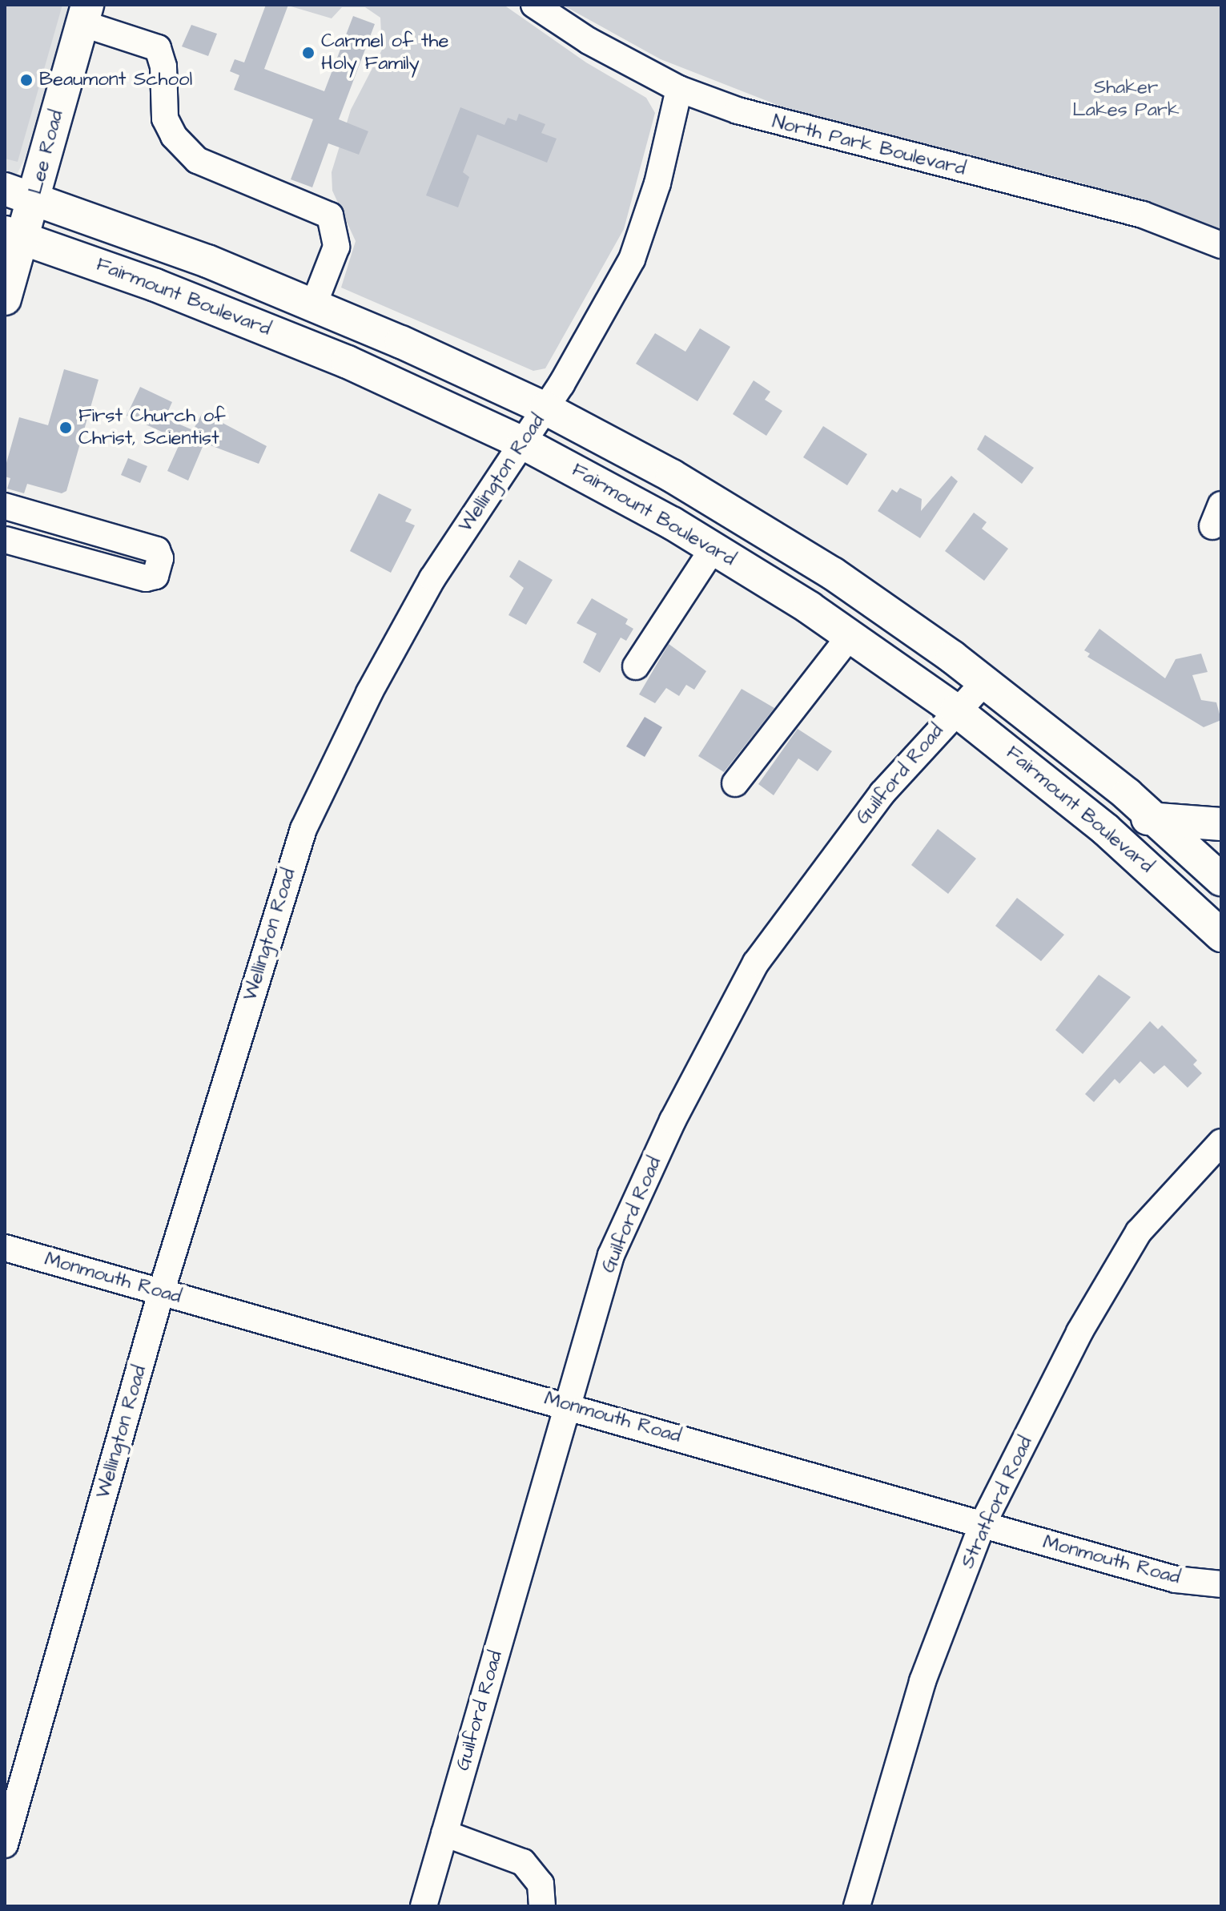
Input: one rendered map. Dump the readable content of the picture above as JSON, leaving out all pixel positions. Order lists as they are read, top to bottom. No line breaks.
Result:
{"streets":{"main road":["Lee Road","Fairmount Boulevard"],"street":["North Park Boulevard","Wellington Road","Guilford Road","Monmouth Road","Stratford Road"]},"crossings":[["North Park Boulevard","Wellington Road"],["Lee Road","Fairmount Boulevard"],["Fairmount Boulevard","Wellington Road"],["Fairmount Boulevard","Guilford Road"],["Wellington Road","Monmouth Road"],["Guilford Road","Monmouth Road"],["Monmouth Road","Stratford Road"]],"parks":["Shaker Lakes Park"],"places":["Carmel of the Holy Family","Beaumont School","First Church of Christ, Scientist"]}
